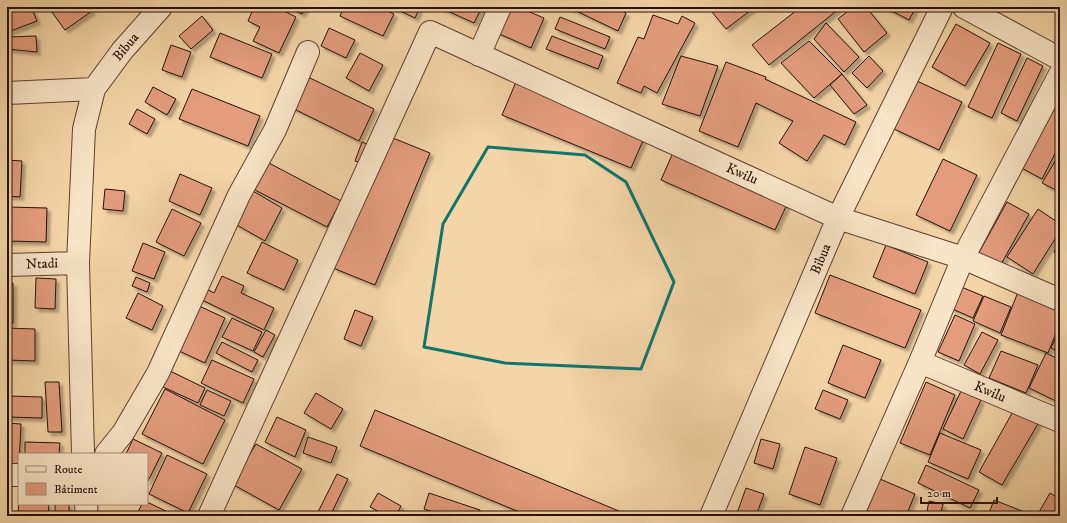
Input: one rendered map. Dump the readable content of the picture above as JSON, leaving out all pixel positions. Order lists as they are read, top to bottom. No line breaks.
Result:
{"streets":{"street":["Bibua","Kwilu","Ntadi"]},"crossings":[["Bibua","Kwilu"]],"legend":["Route","Bâtiment"],"scale_bar":"20 m"}
